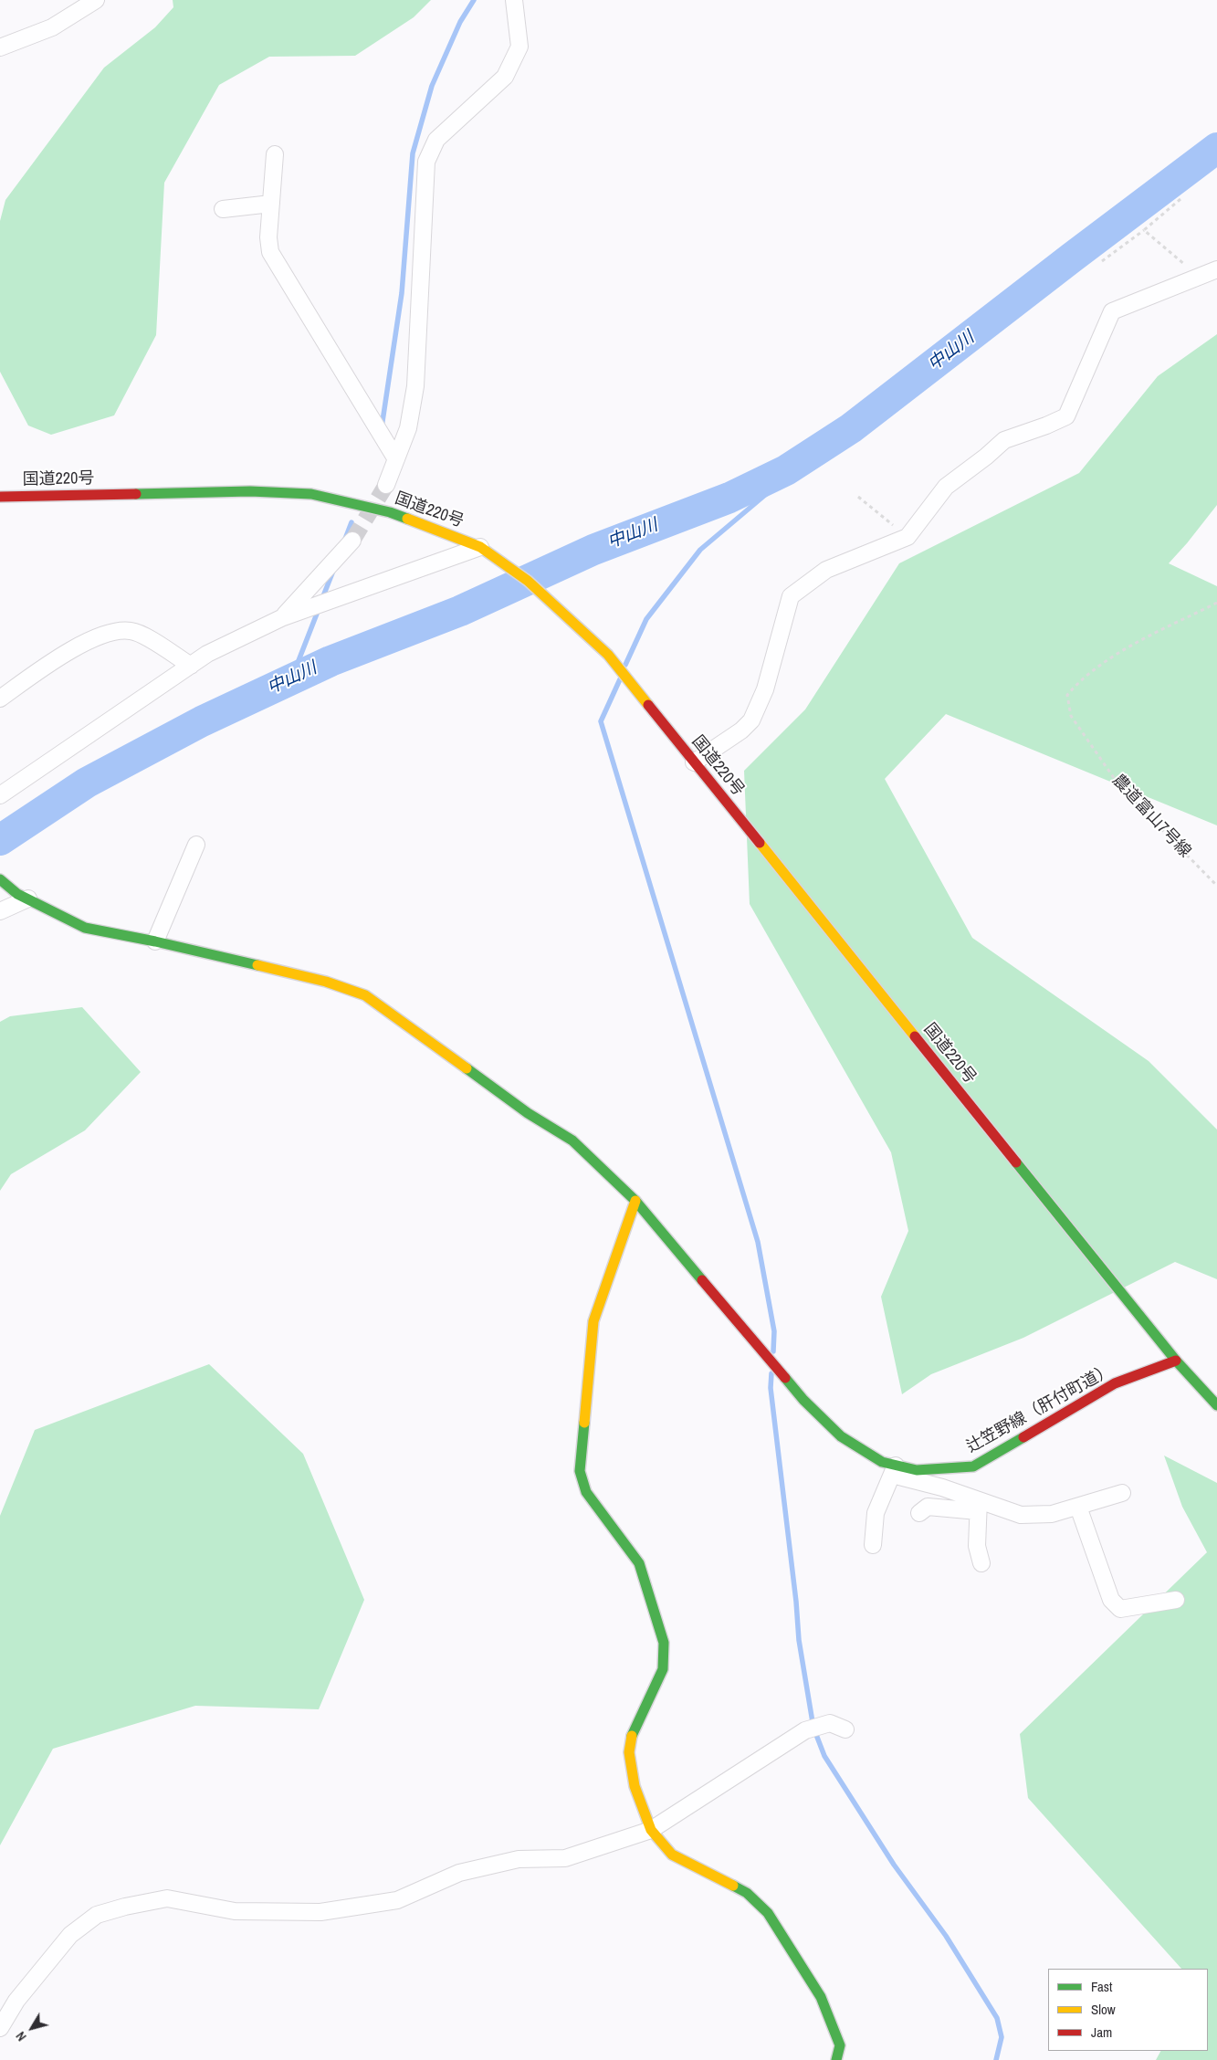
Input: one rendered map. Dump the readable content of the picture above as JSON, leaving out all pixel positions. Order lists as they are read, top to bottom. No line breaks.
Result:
{"streets":{"main road":["国道220号","辻笠野線（肝付町道）"],"path":["農道富山7号線"]},"crossings":[["国道220号","辻笠野線（肝付町道）"]],"water":["中山川"],"legend":["Fast","Slow","Jam"],"north":"bottom left"}
